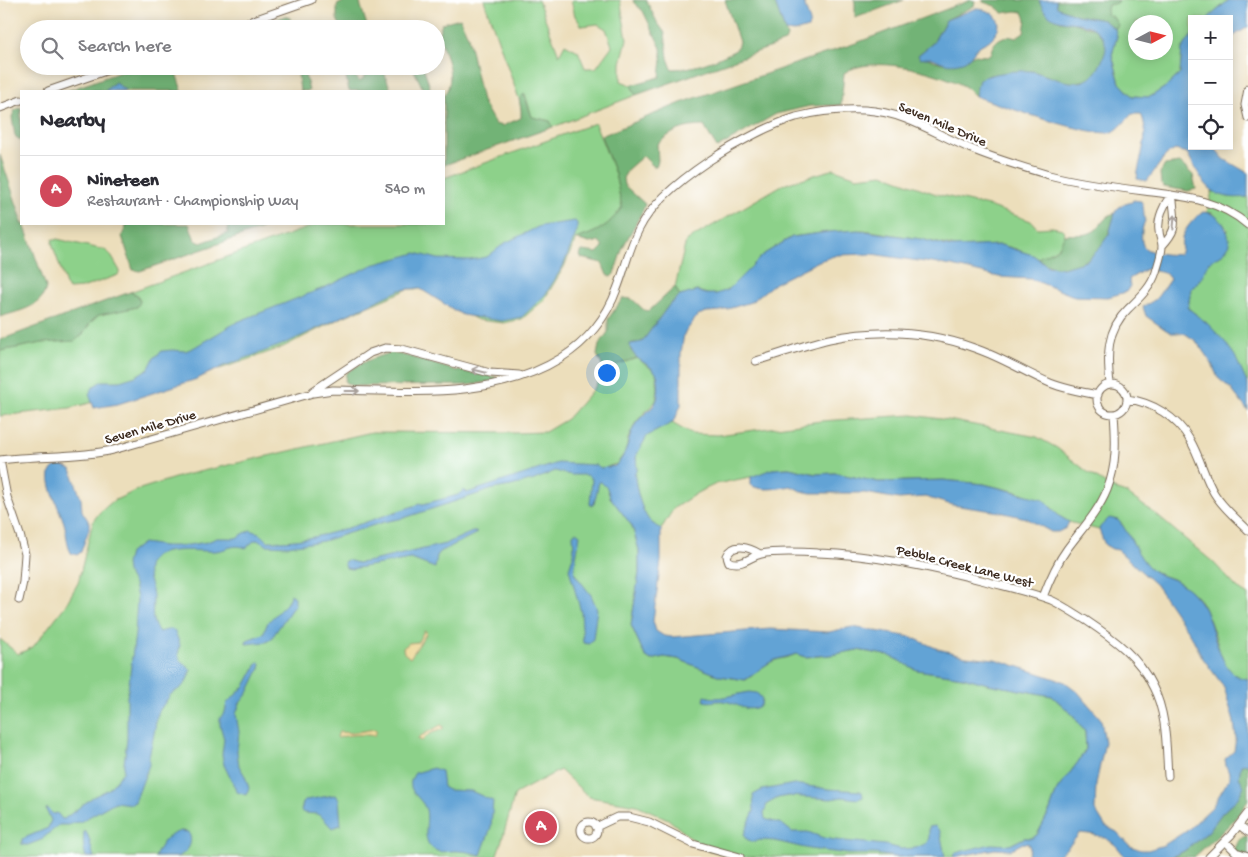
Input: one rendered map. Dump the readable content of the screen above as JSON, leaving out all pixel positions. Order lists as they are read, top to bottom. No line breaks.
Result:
{"streets":{"street":["Seven Mile Drive","Pebble Creek Lane West"]},"north":"right","page":{"map_buttons":["+","−"],"search":"Search here","heading":"Nearby","list":[{"mark":"A","name":"Nineteen","note":"Restaurant · Championship Way","value":"540 m"}],"pins":"A"}}
